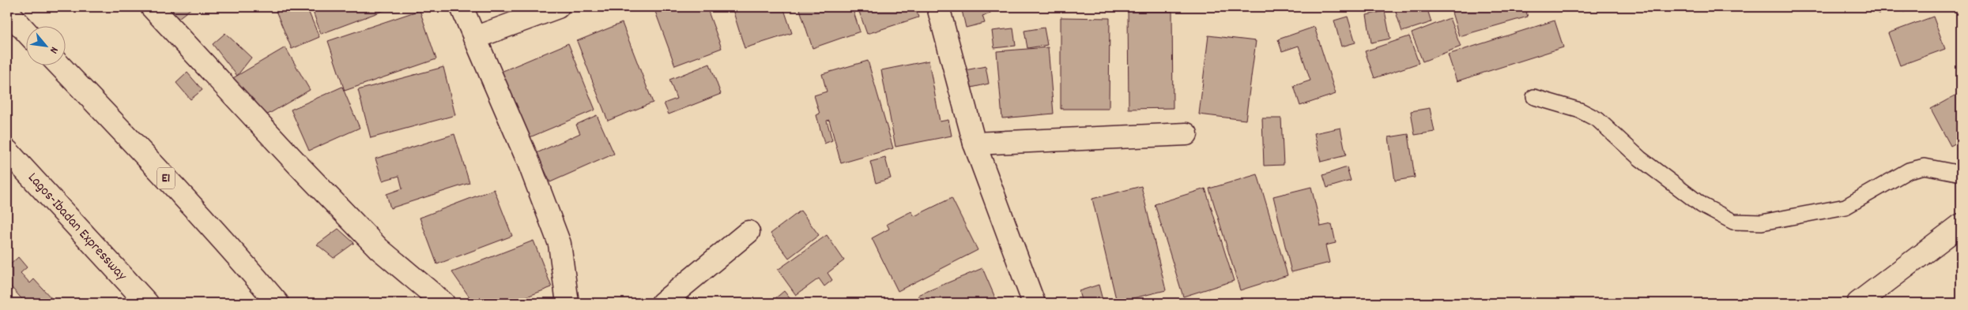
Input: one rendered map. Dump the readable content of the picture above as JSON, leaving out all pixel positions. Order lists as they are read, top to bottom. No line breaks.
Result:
{"streets":{"main road":["E1","Lagos-Ibadan Expressway"]},"north":"bottom right"}
